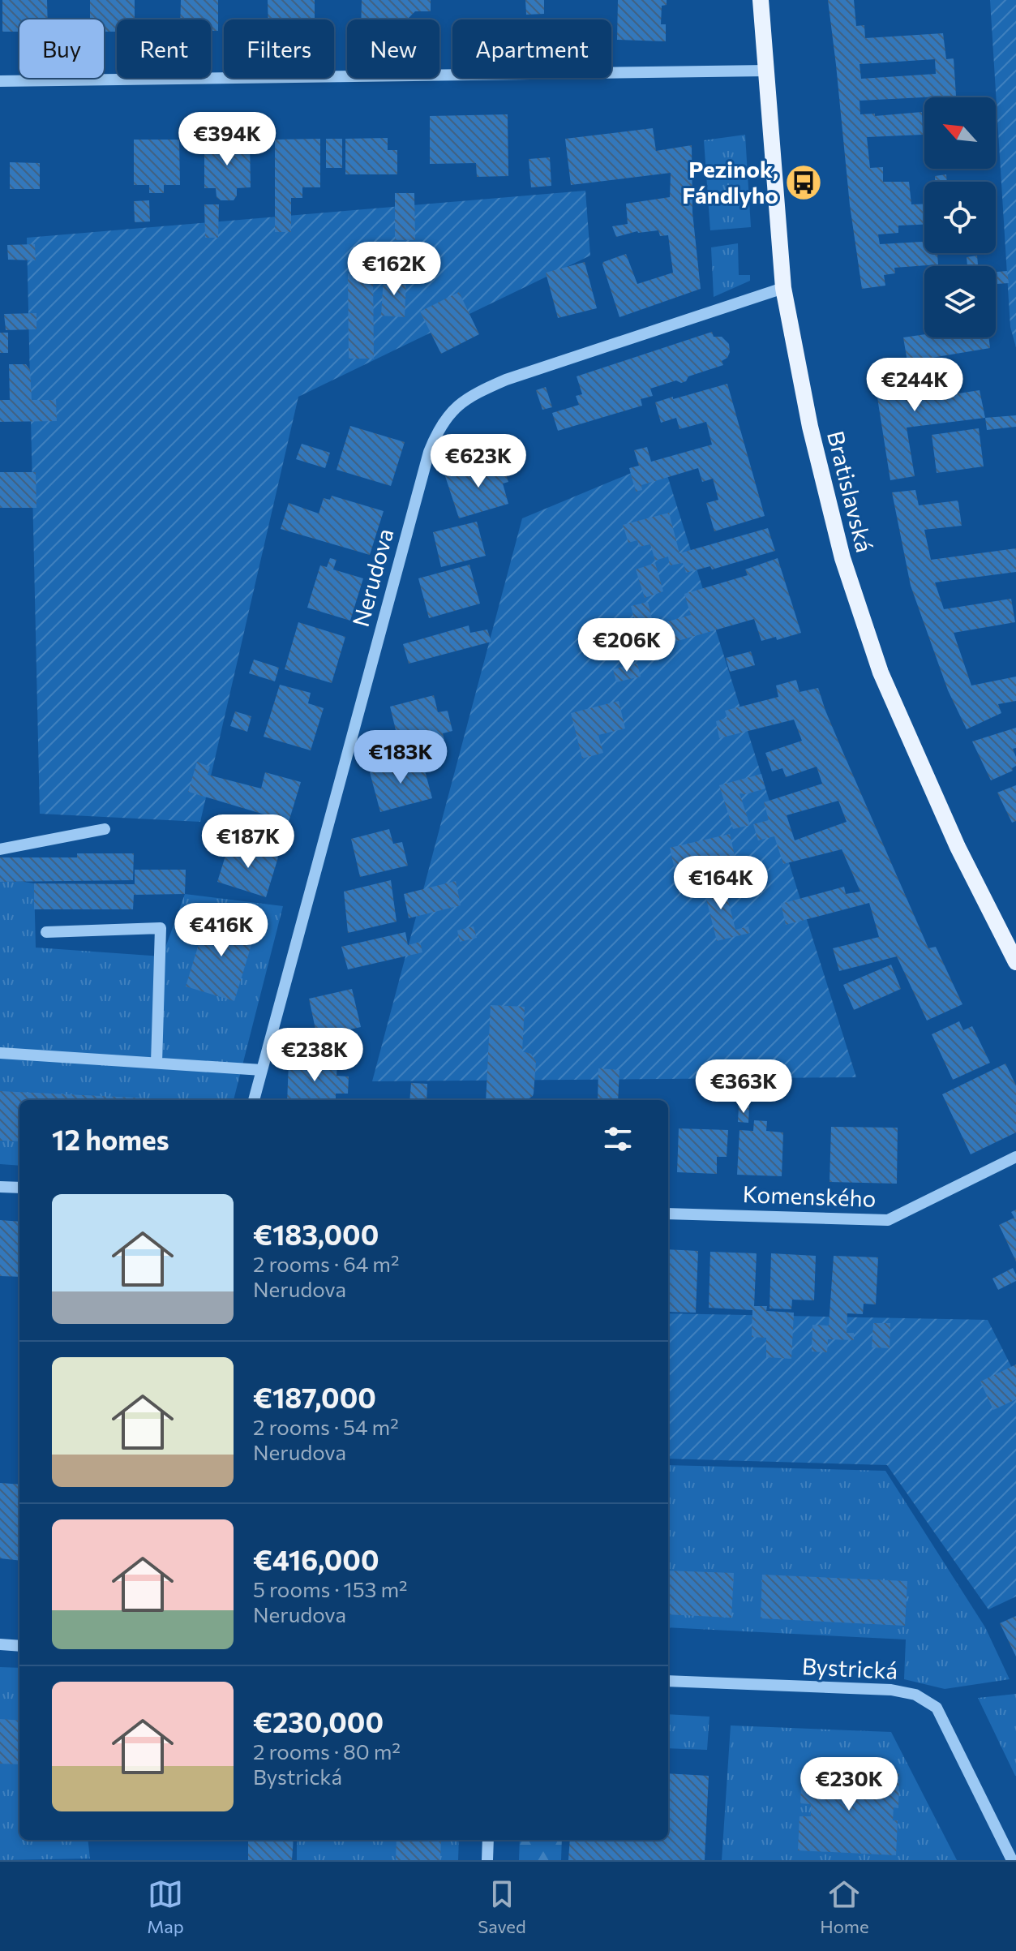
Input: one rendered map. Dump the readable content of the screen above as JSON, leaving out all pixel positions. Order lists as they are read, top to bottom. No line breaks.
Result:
{"streets":{"main road":["Bratislavská"],"street":["Nerudova","Komenského","Bystrická"]},"crossings":[["Bratislavská","Nerudova"]],"places":{"bus stop":["Pezinok, Fándlyho"]},"north":"top left","page":{"chip":["Buy","Rent","Filters","New","Apartment"],"price":["€394K","€162K","€244K","€623K","€206K","€183K","€187K","€164K","€416K","€238K","€363K","€230K"],"heading":"12 homes","list":[{"name":"€183,000","note":"2 rooms · 64 m² · Nerudova"},{"name":"€187,000","note":"2 rooms · 54 m² · Nerudova"},{"name":"€416,000","note":"5 rooms · 153 m² · Nerudova"},{"name":"€230,000","note":"2 rooms · 80 m² · Bystrická"}],"tabs":["Map","Saved","Home"]}}
